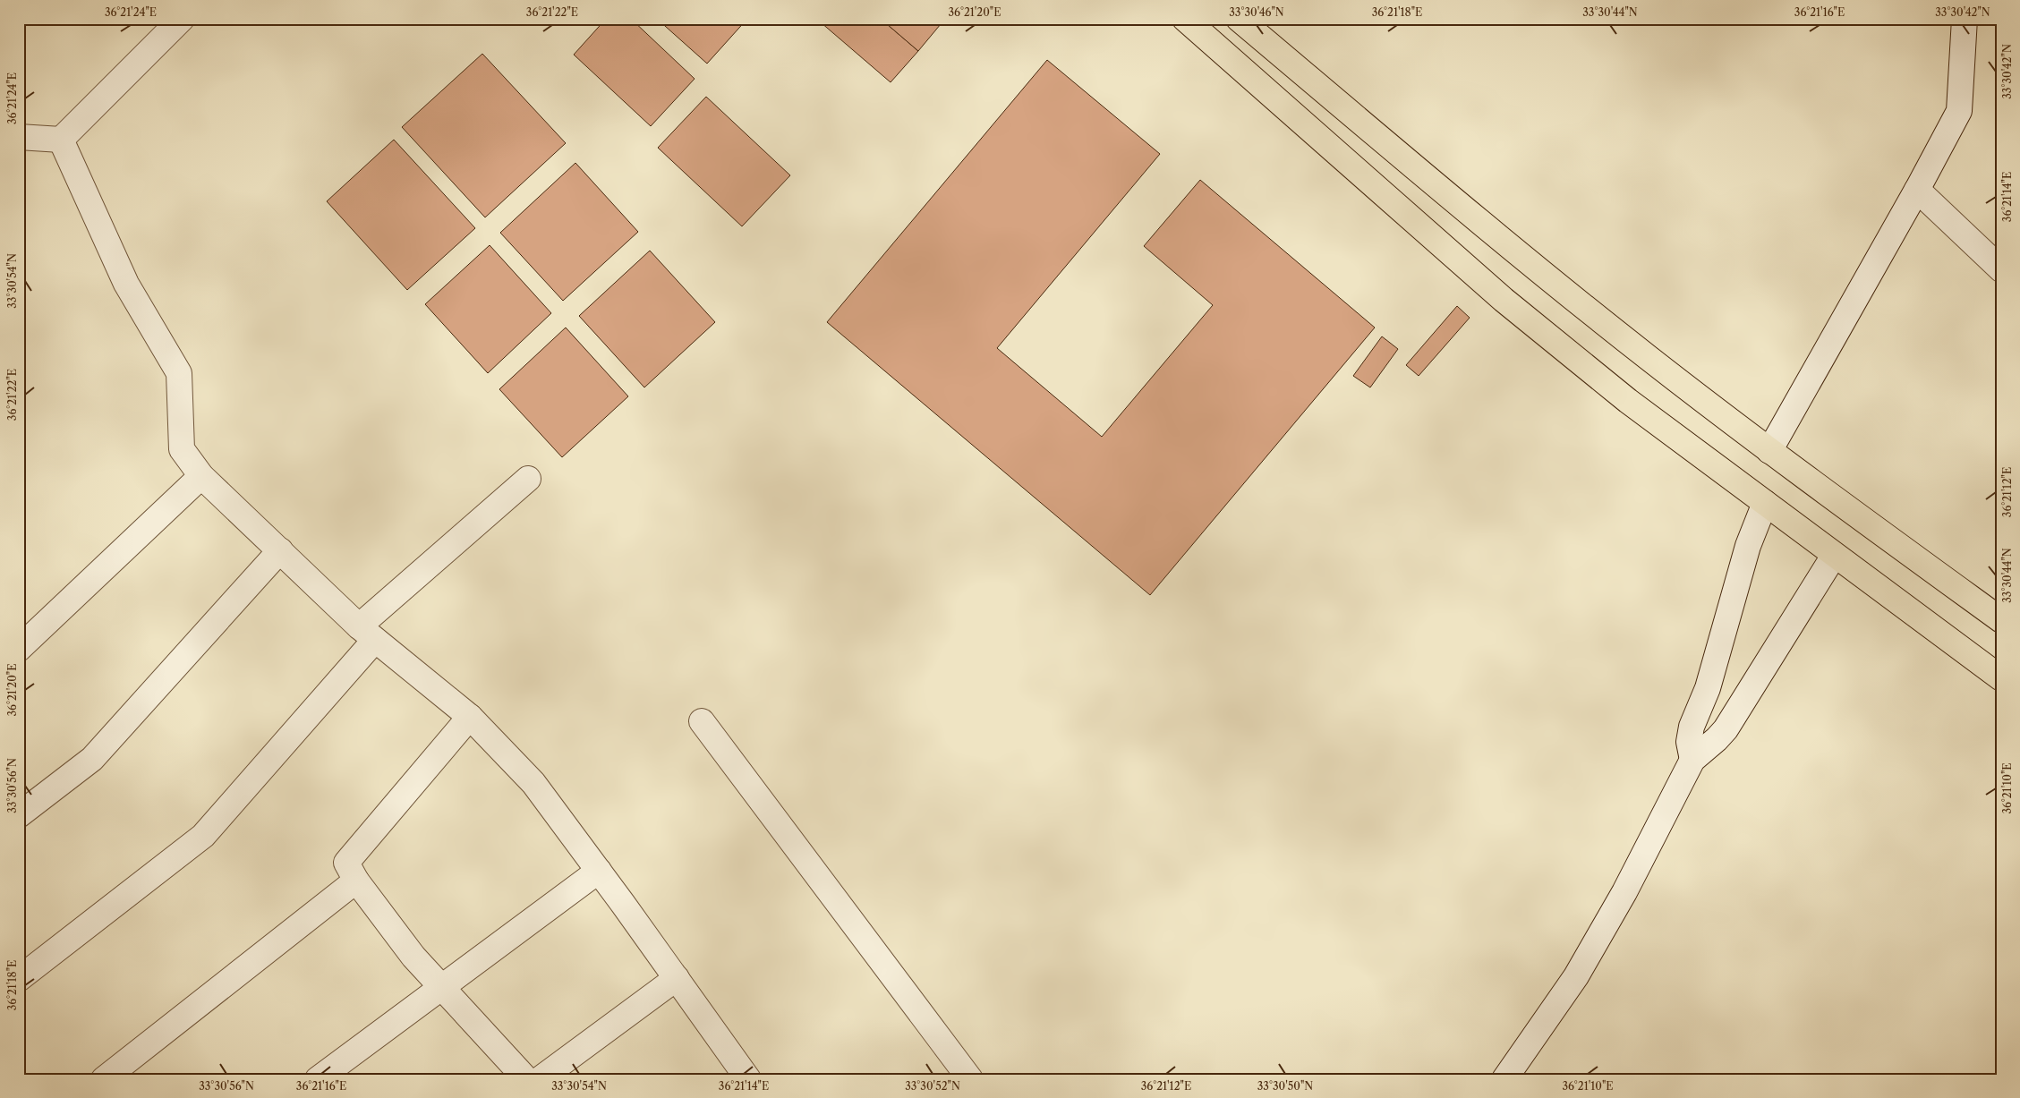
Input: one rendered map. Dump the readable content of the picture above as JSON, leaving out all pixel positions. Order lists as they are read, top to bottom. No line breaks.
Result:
{"coordinates":["36°21'24\"E","36°21'22\"E","36°21'20\"E","33°30'46\"N","36°21'18\"E","33°30'44\"N","36°21'16\"E","33°30'42\"N","36°21'14\"E","33°30'54\"N","36°21'12\"E","33°30'56\"N","36°21'10\"E","33°30'52\"N","33°30'50\"N"]}
